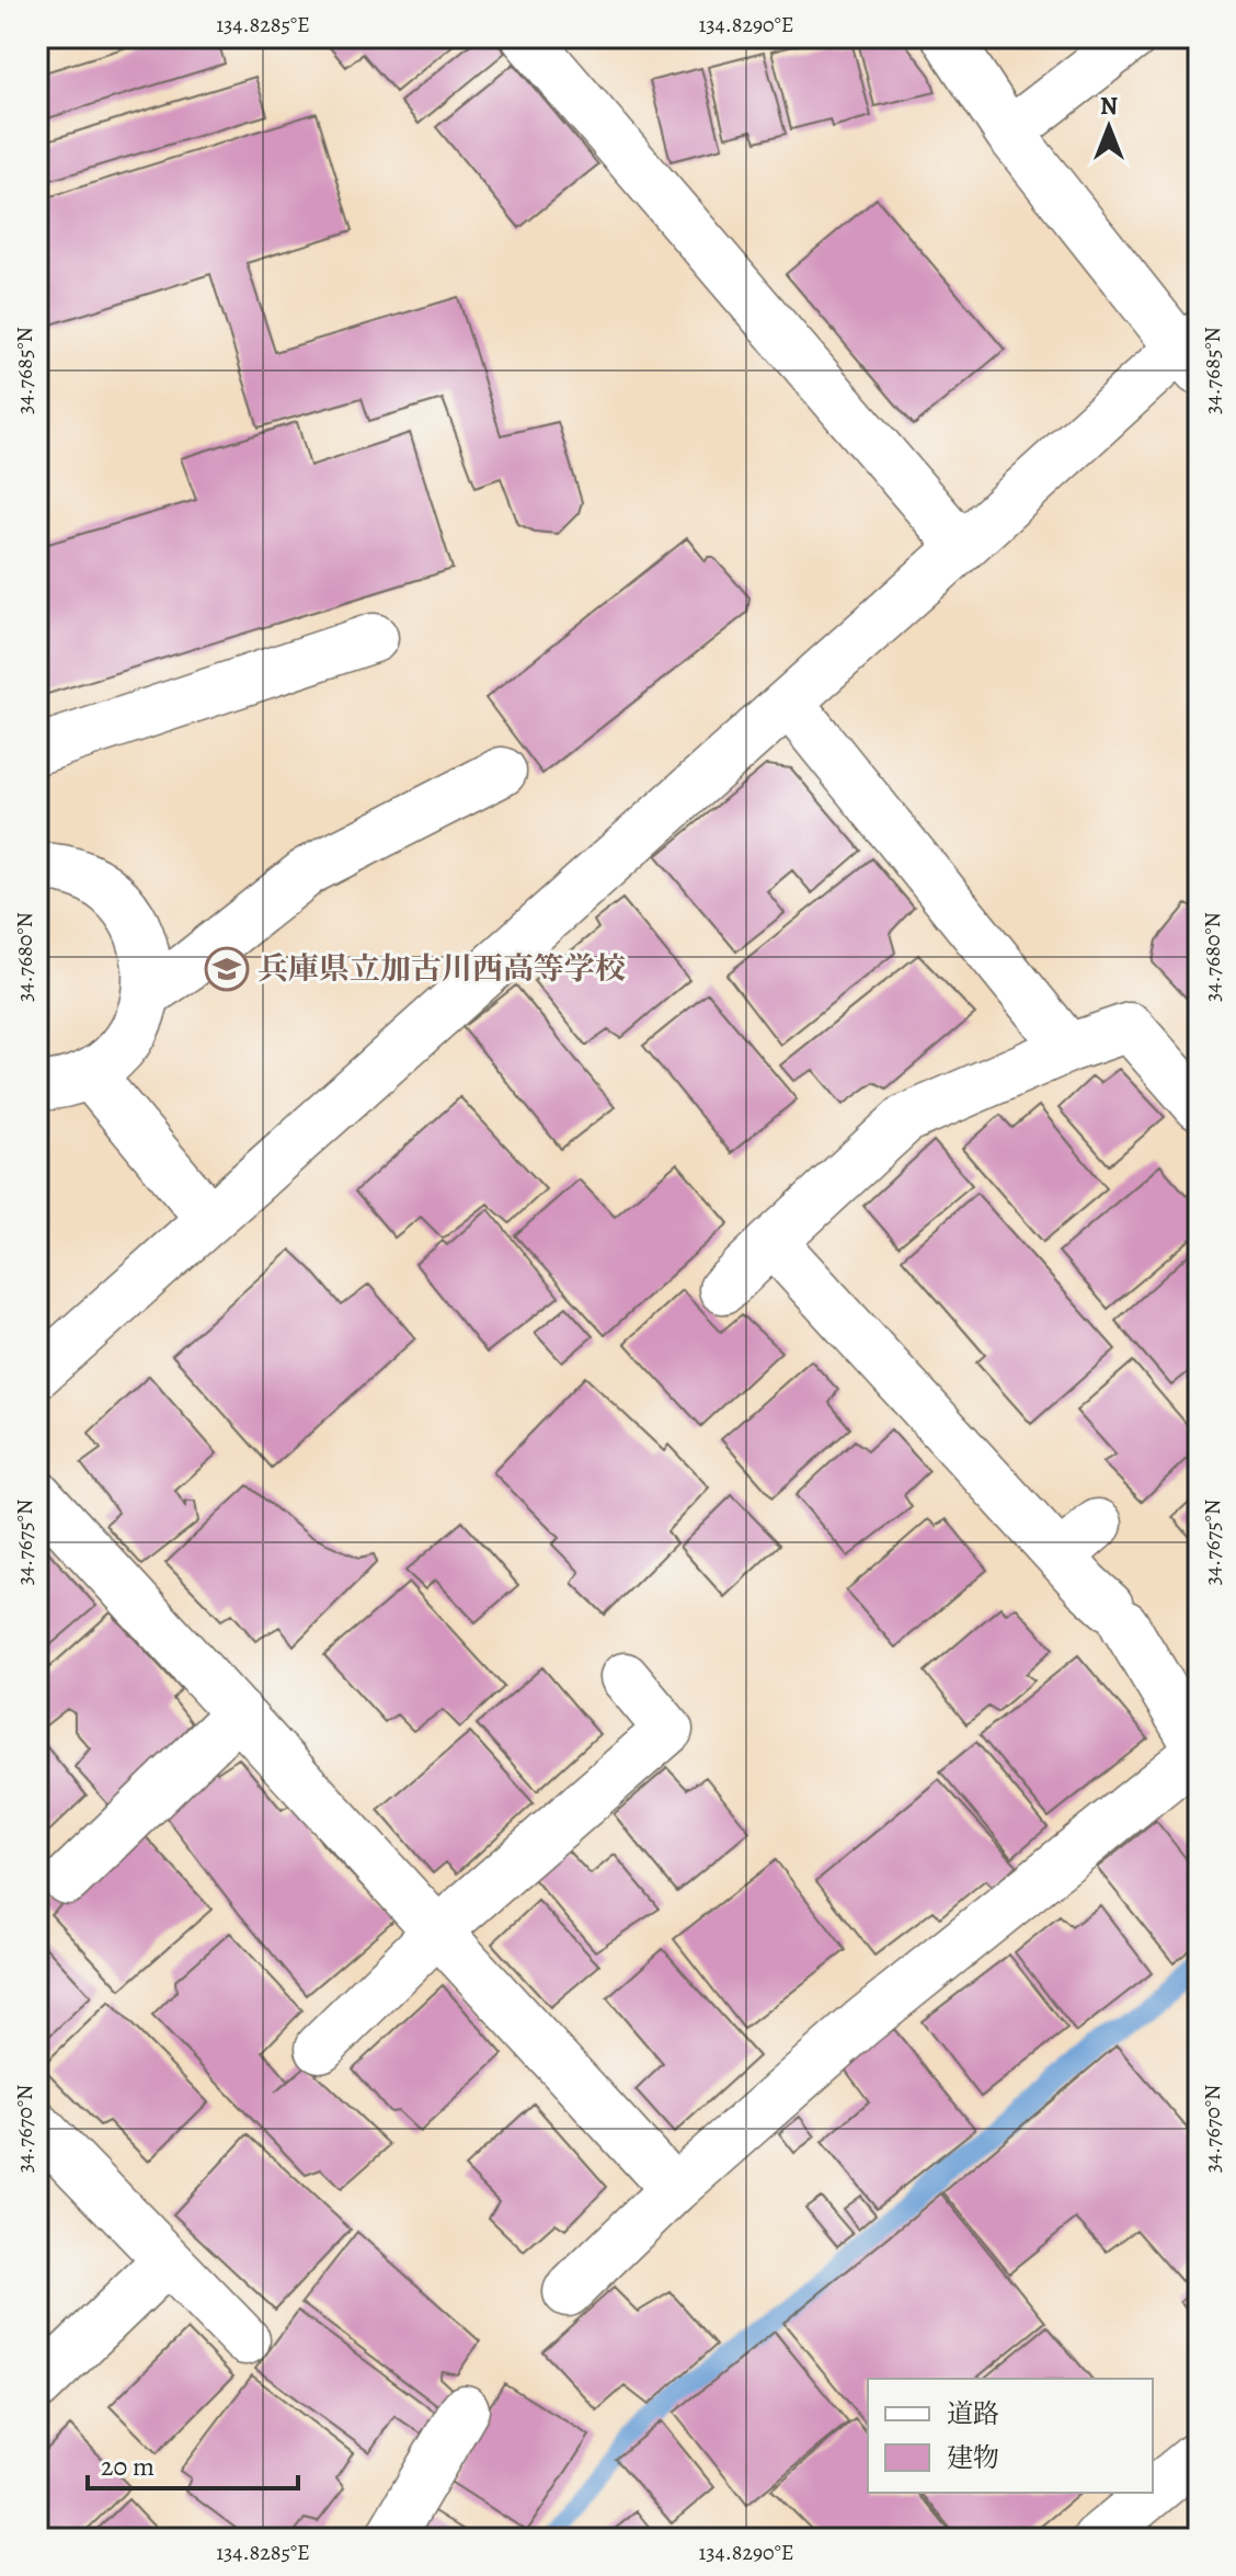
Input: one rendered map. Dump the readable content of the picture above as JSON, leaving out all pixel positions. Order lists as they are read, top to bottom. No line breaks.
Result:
{"places":{"school or university":["兵庫県立加古川西高等学校"]},"legend":["道路","建物"],"scale_bar":"20 m","north":"top","coordinates":["134.8285°E","134.8290°E","34.7685°N","34.7680°N","34.7675°N","34.7670°N"]}
